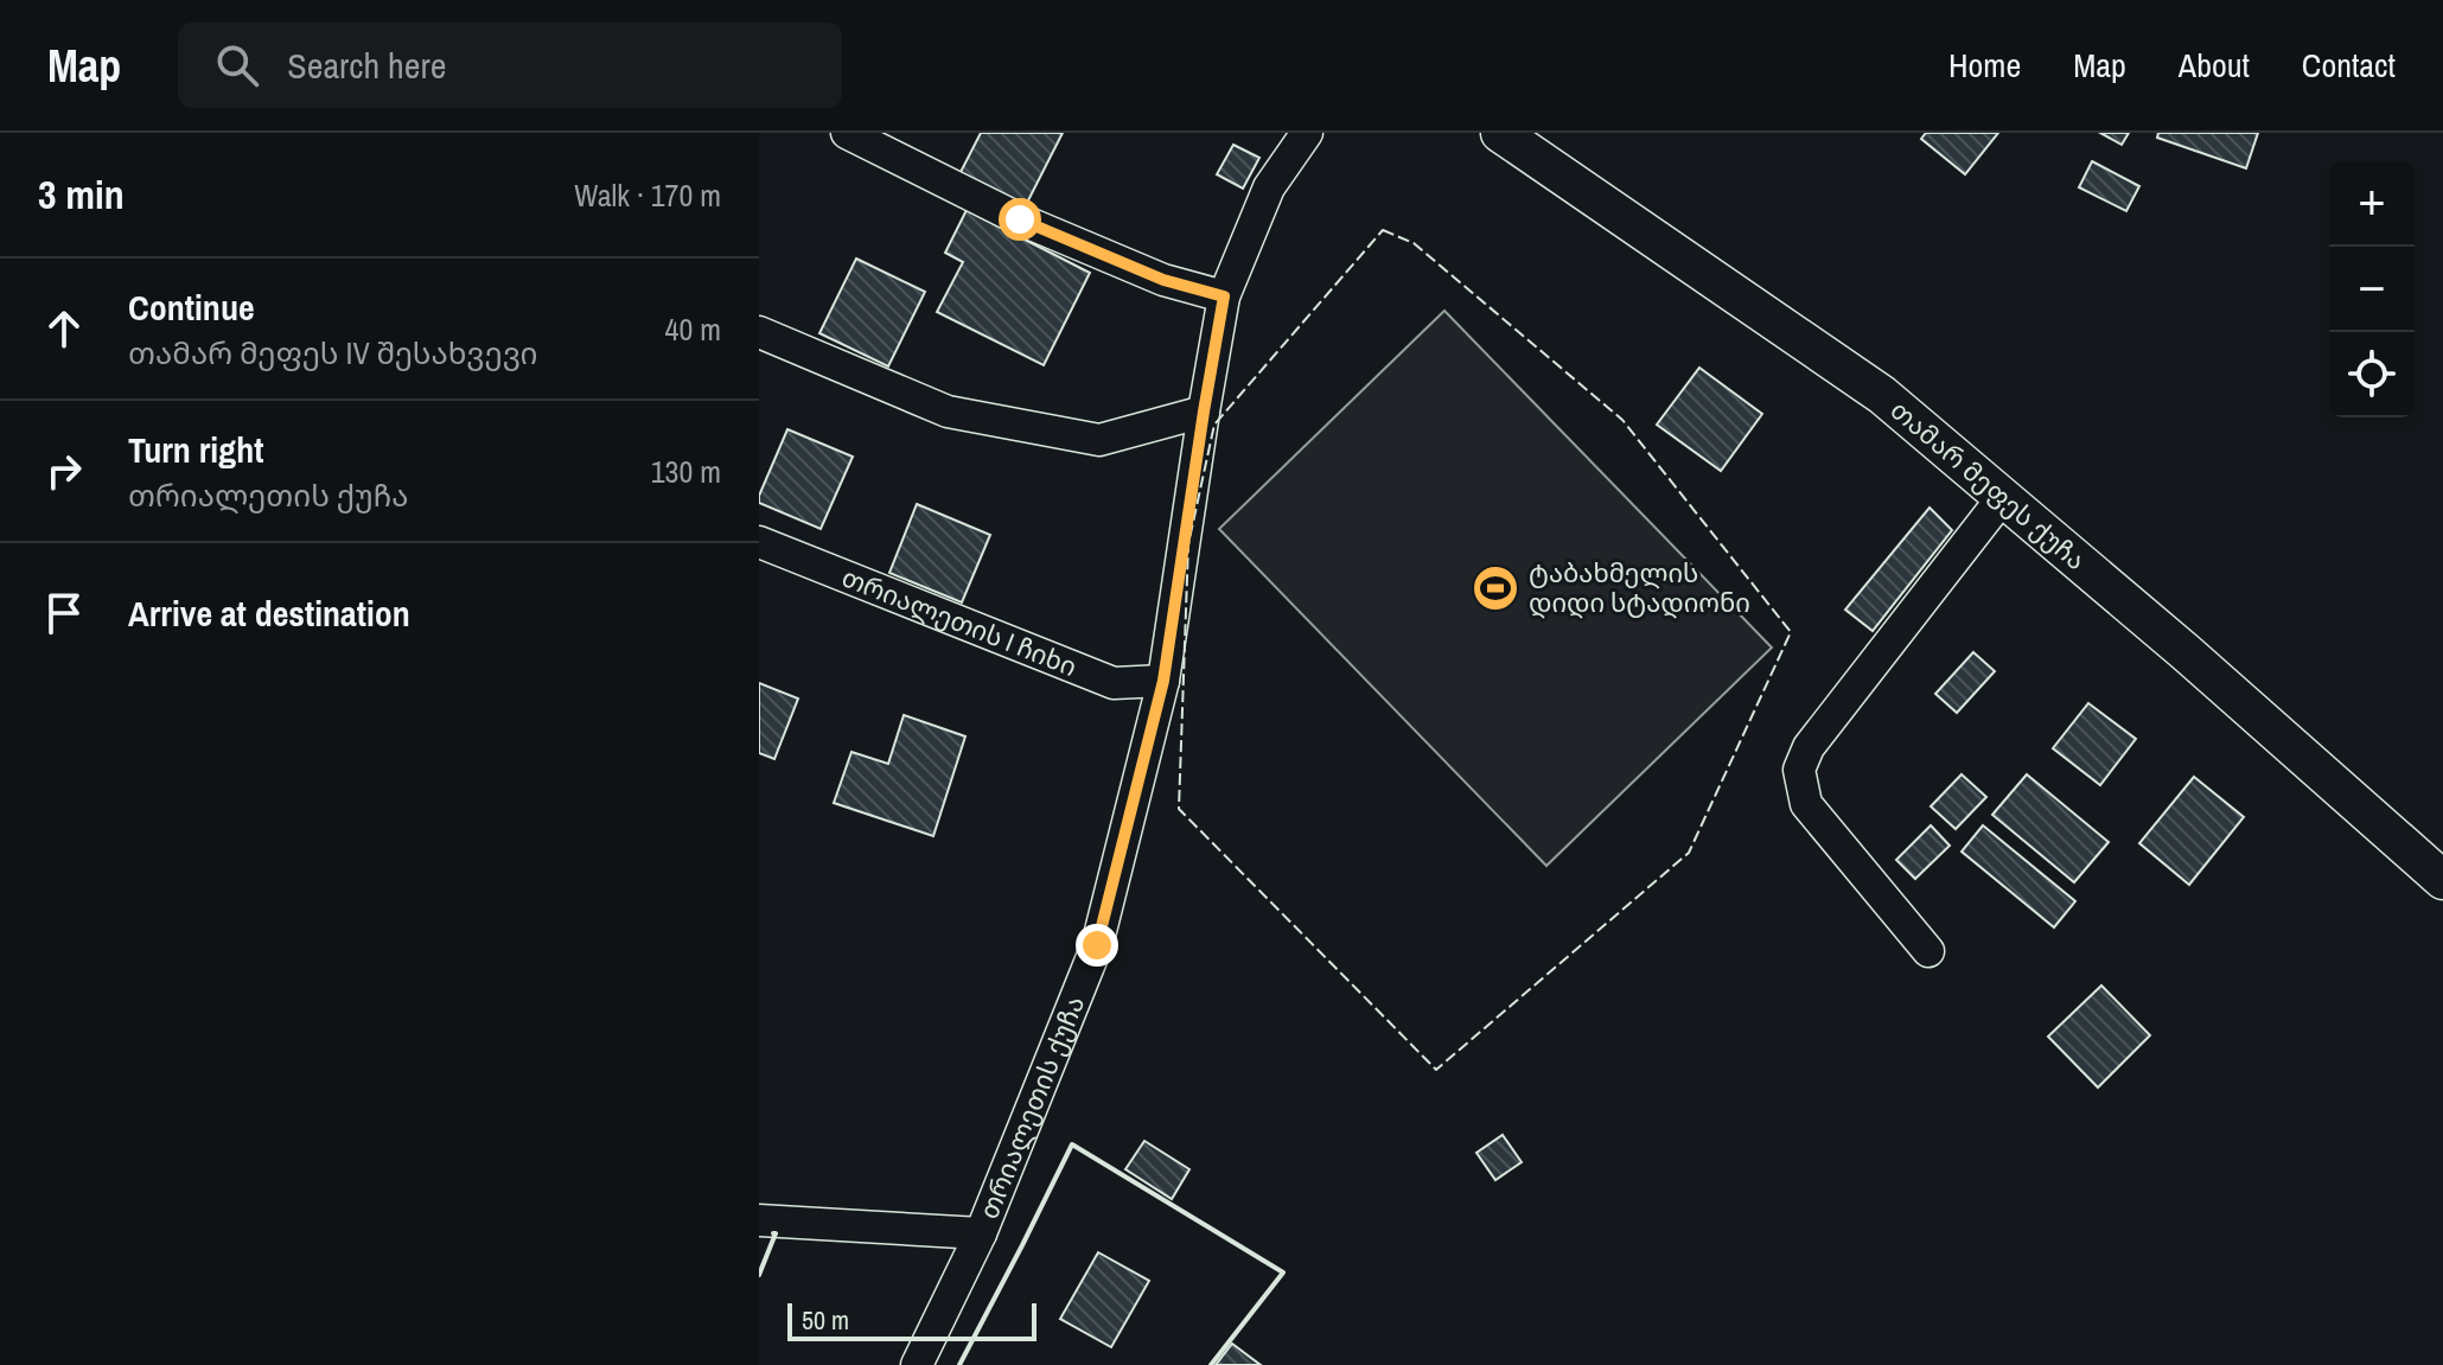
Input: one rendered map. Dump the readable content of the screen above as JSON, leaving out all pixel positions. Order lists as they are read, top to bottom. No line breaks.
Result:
{"streets":{"street":["თამარ მეფეს ქუჩა","თრიალეთის I ჩიხი","თრიალეთის ქუჩა"]},"crossings":[["თრიალეთის I ჩიხი","თრიალეთის ქუჩა"]],"places":{"sports":["ტაბახმელის დიდი სტადიონი"]},"scale_bar":"50 m","page":{"header":"Map","search":"Search here","nav":["Home","Map","About","Contact"],"heading":["3 min","Walk · 170 m"],"map_buttons":["+","−"],"list":[["Continue","თამარ მეფეს IV შესახვევი","40 m"],["Turn right","თრიალეთის ქუჩა","130 m"],"Arrive at destination"],"scale":"50 m"}}
